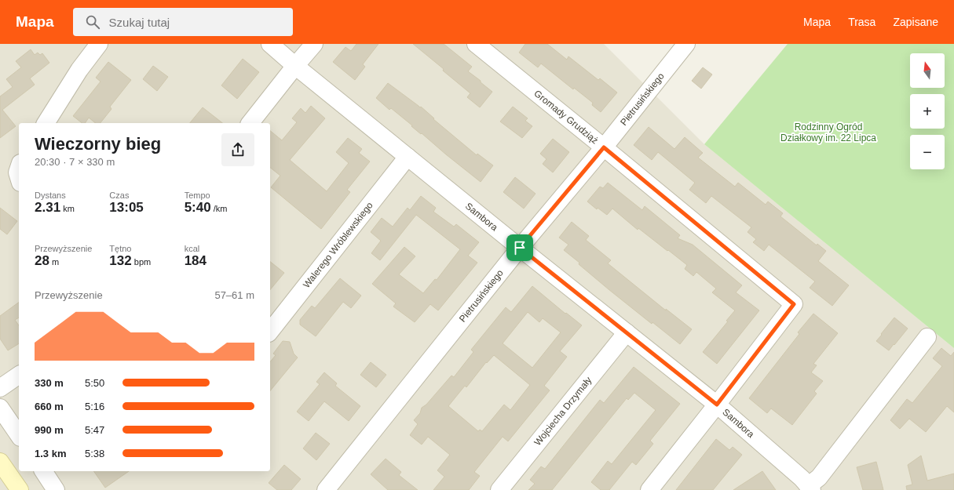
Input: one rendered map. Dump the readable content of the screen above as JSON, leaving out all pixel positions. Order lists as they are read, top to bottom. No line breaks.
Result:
{"streets":{"street":["Pietrusińskiego","Gromady Grudziąż","Sambora","Walerego Wróblewskiego","Wojciecha Drzymały"]},"crossings":[["Pietrusińskiego","Gromady Grudziąż"],["Pietrusińskiego","Sambora"],["Gromady Grudziąż","Sambora"],["Sambora","Walerego Wróblewskiego"],["Sambora","Wojciecha Drzymały"]],"parks":["Rodzinny Ogród Działkowy im. 22 Lipca"],"north":"top","page":{"header":"Mapa","search":"Szukaj tutaj","nav":["Mapa","Trasa","Zapisane"],"map_buttons":["+","−"],"heading":["Wieczorny bieg","20:30 · 7 × 330 m"],"stats":[["Dystans","2.31 km"],["Czas","13:05"],["Tempo","5:40 /km"],["Przewyższenie","28 m"],["Tętno","132 bpm"],["kcal","184"]],"chart":["Przewyższenie","57–61 m"],"list":[{"name":"330 m","note":"5:50"},{"name":"660 m","note":"5:16"},{"name":"990 m","note":"5:47"},{"name":"1.3 km","note":"5:38"}]}}
